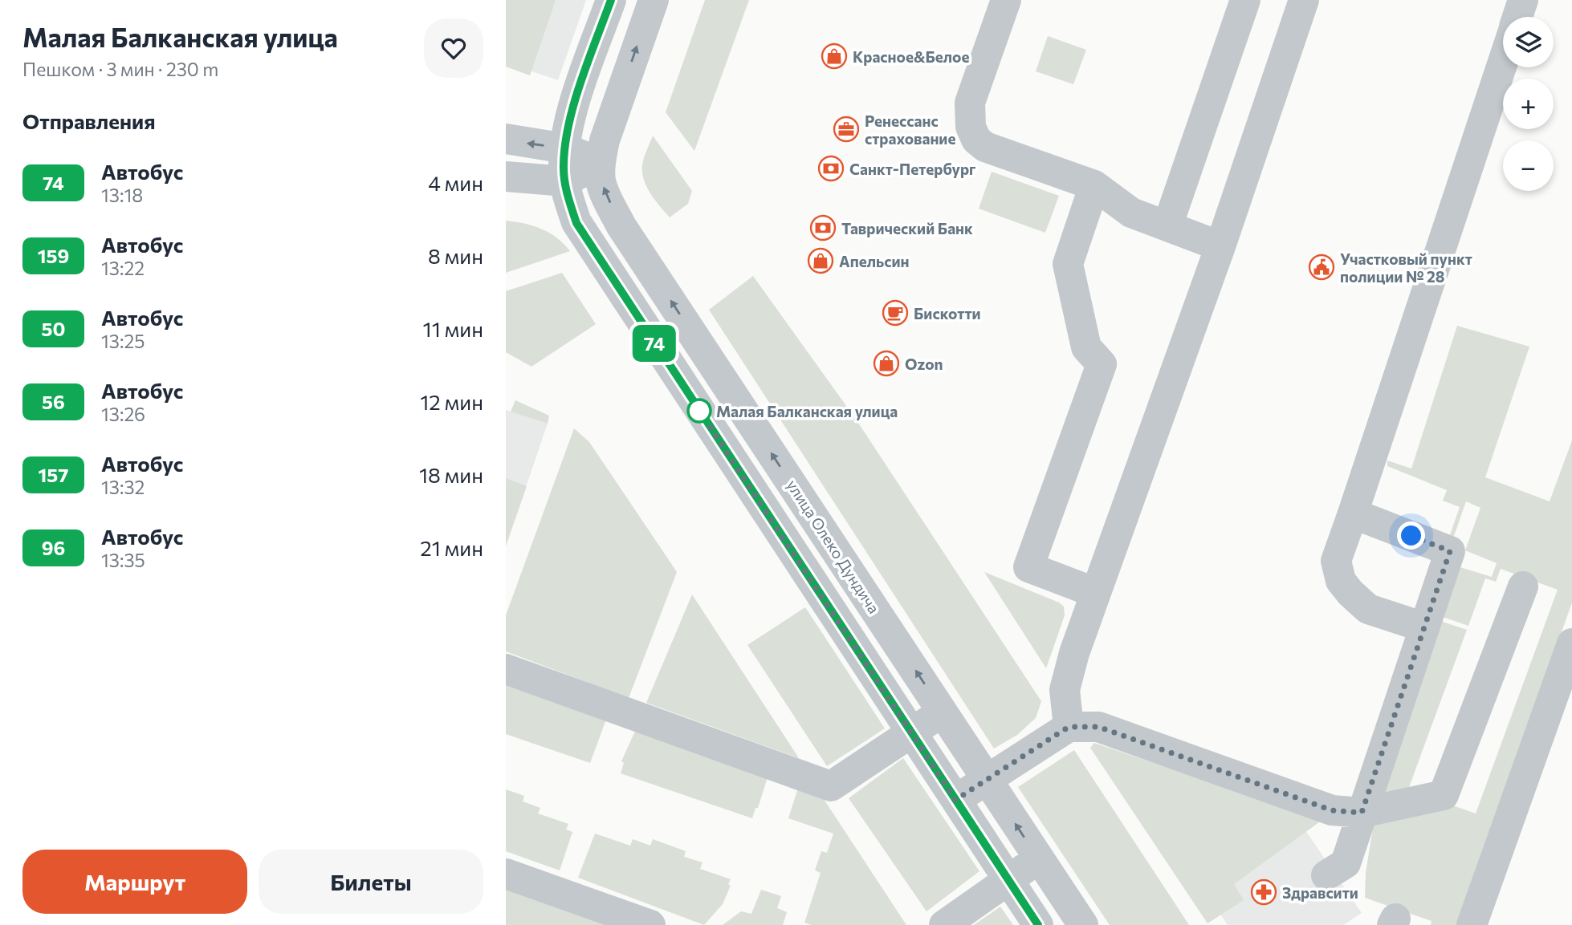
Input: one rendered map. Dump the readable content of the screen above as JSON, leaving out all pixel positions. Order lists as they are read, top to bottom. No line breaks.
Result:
{"streets":{"street":["улица Олеко Дундича"]},"places":{"shop":["Красное&Белое","Апельсин","Ozon"],"office":["Ренессанс страхование"],"bank":["Санкт-Петербург","Таврический Банк"],"public building":["Участковый пункт полиции № 28"],"cafe":["Бискотти"],"other":["Малая Балканская улица"],"pharmacy":["Здравсити"]},"lines":["bus line 74"],"page":{"heading":[["Малая Балканская улица","Пешком · 3 мин · 230 m"],"Отправления"],"on_map":"74","map_buttons":["+","−"],"list":[{"mark":"74","name":"Автобус","note":"13:18","value":"4 мин"},{"mark":"159","name":"Автобус","note":"13:22","value":"8 мин"},{"mark":"50","name":"Автобус","note":"13:25","value":"11 мин"},{"mark":"56","name":"Автобус","note":"13:26","value":"12 мин"},{"mark":"157","name":"Автобус","note":"13:32","value":"18 мин"},{"mark":"96","name":"Автобус","note":"13:35","value":"21 мин"}],"buttons":["Маршрут","Билеты"]}}
